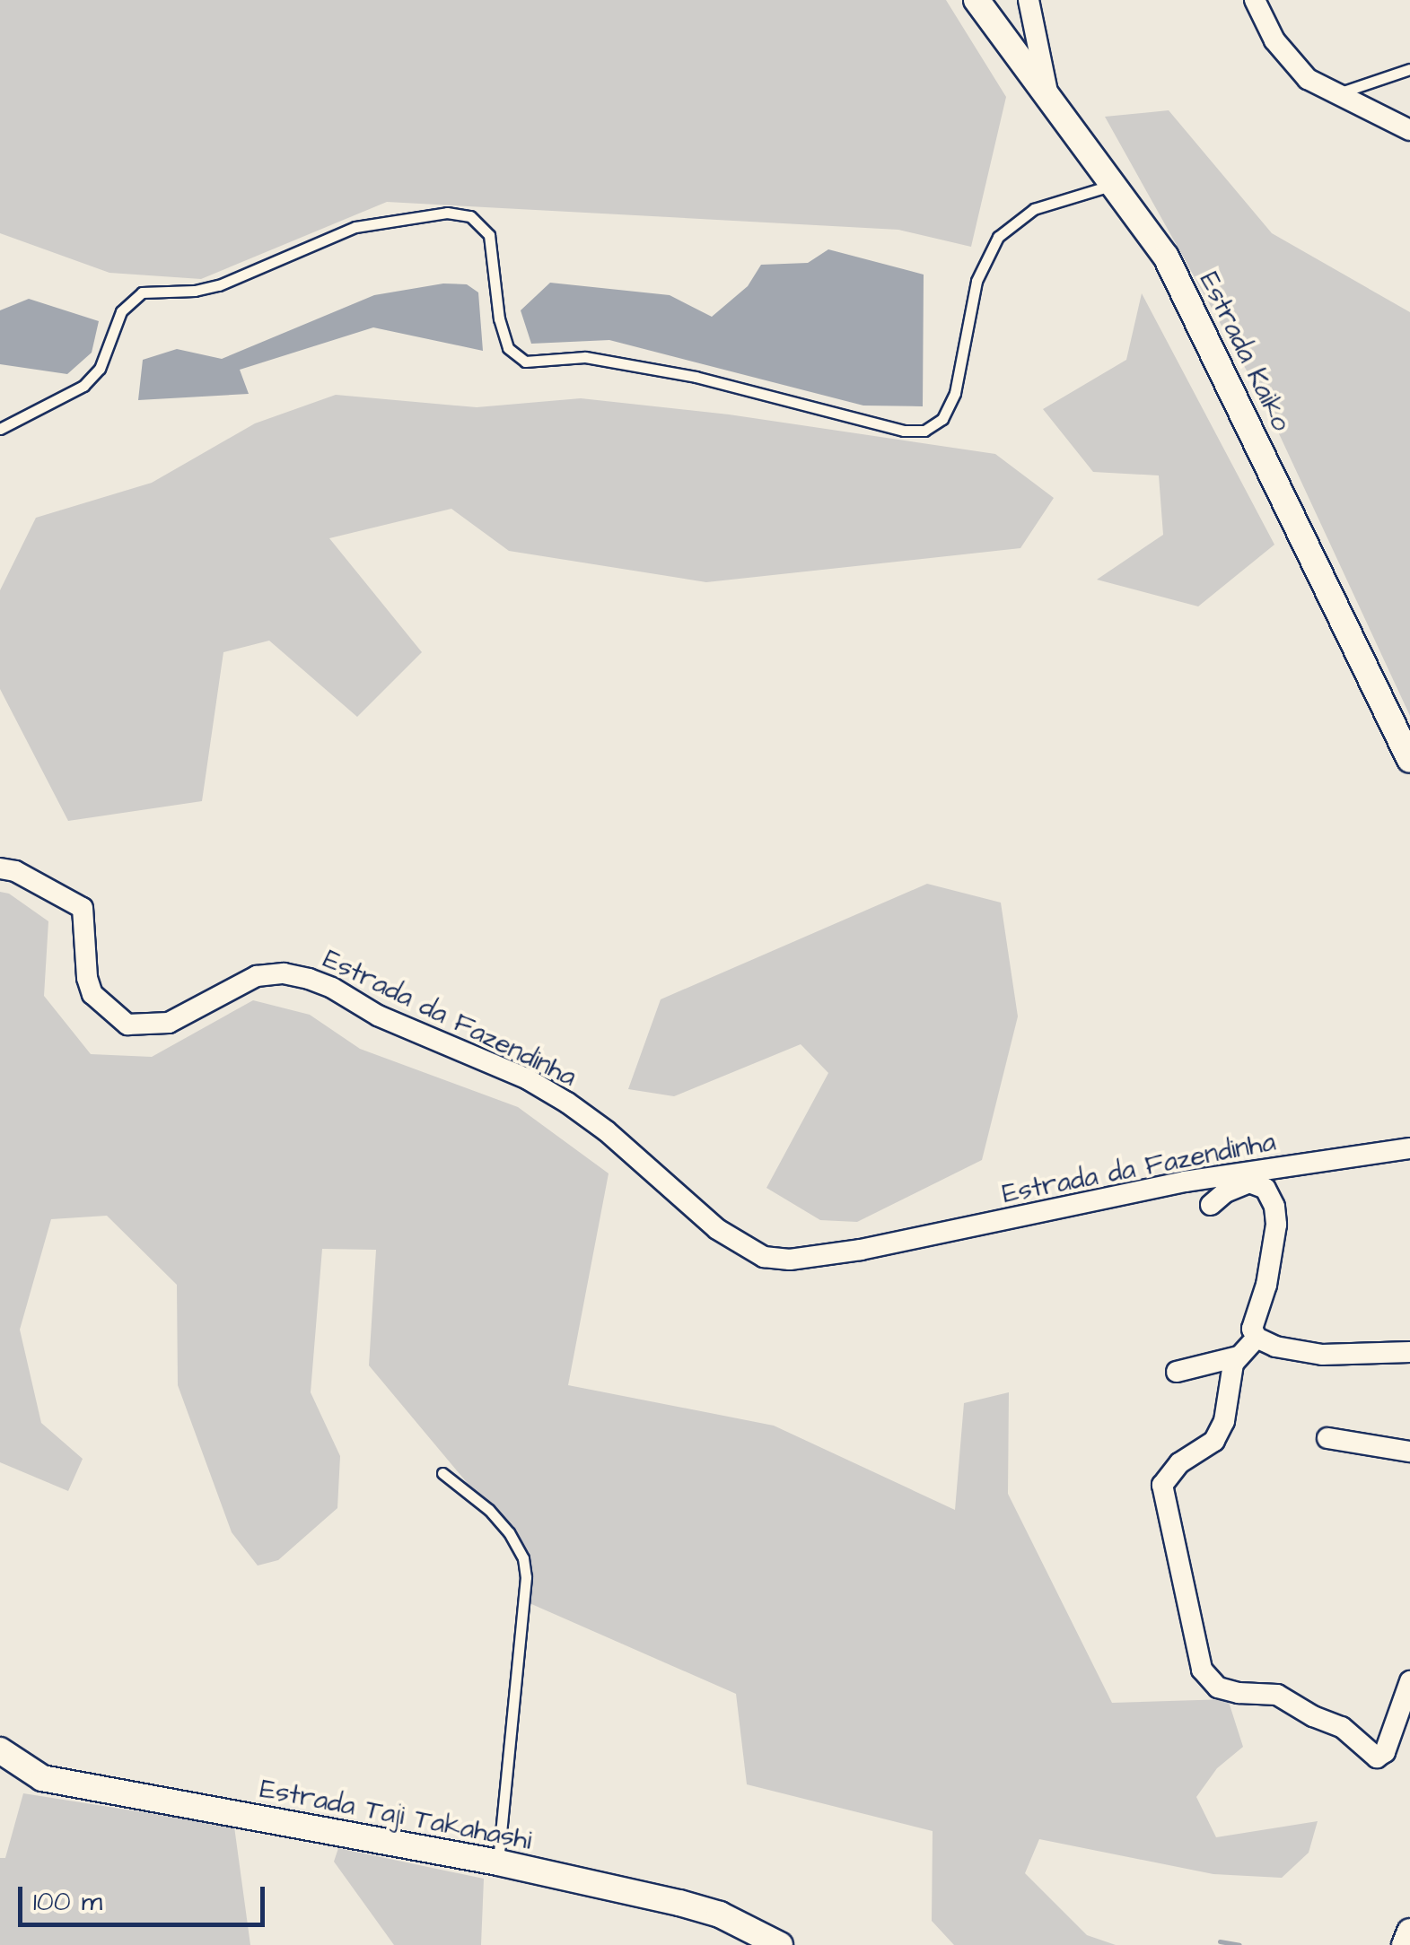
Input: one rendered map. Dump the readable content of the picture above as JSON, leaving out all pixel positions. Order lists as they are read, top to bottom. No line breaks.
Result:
{"streets":{"street":["Estrada Kaiko","Estrada da Fazendinha","Estrada Taji Takahashi"]},"scale_bar":"100 m"}
